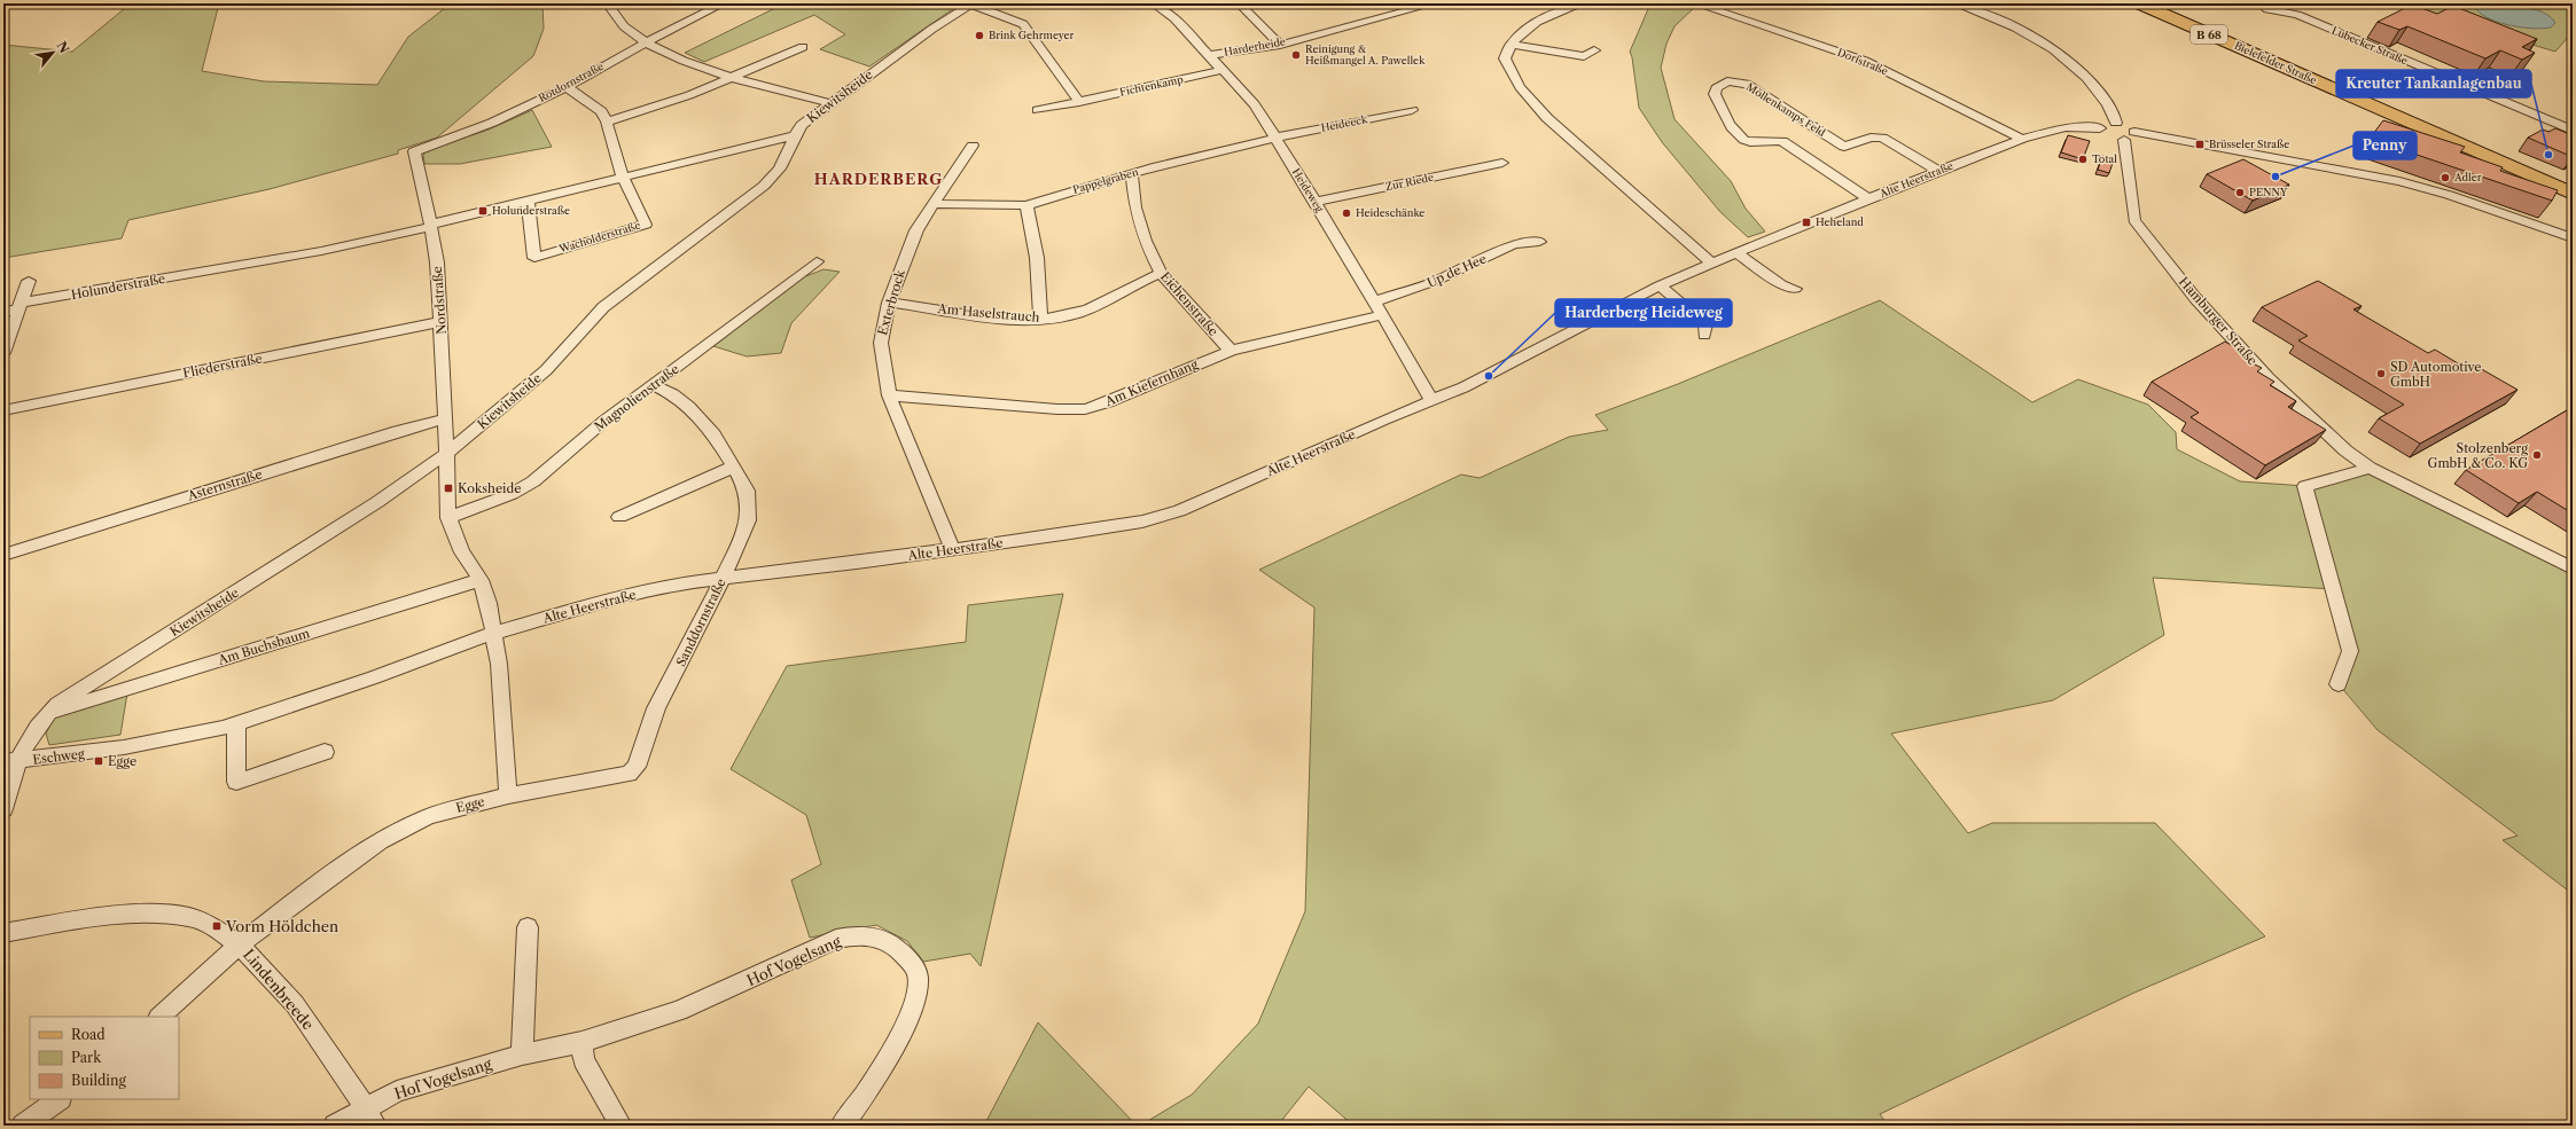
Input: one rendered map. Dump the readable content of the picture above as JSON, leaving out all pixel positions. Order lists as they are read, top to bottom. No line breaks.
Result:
{"streets":{"main road":["B 68","Bielefelder Straße"],"street":["Lübecker Straße","Harderheide","Dorfstraße","Rotdornstraße","Fichtenkamp","Kiewitsheide","Möllenkamps Feld","Heideeck","Alte Heerstraße","Pappelgraben","Zur Riede","Heideweg","Wacholderstraße","Up de Hee","Holunderstraße","Nordstraße","Exterbrock","Eichenstraße","Am Haselstrauch","Hamburger Straße","Fliederstraße","Am Kiefernhang","Magnolienstraße","Asternstraße","Sanddornstraße","Am Buchsbaum","Eschweg","Egge","Hof Vogelsang","Lindenbreede"]},"crossings":[["Harderheide","Heideweg"],["Dorfstraße","Alte Heerstraße"],["Rotdornstraße","Wacholderstraße"],["Rotdornstraße","Nordstraße"],["Fichtenkamp","Heideweg"],["Kiewitsheide","Holunderstraße"],["Kiewitsheide","Nordstraße"],["Kiewitsheide","Am Buchsbaum"],["Kiewitsheide","Eschweg"],["Möllenkamps Feld","Alte Heerstraße"],["Heideeck","Pappelgraben"],["Heideeck","Heideweg"],["Alte Heerstraße","Heideweg"],["Alte Heerstraße","Exterbrock"],["Alte Heerstraße","Hamburger Straße"],["Alte Heerstraße","Sanddornstraße"],["Alte Heerstraße","Eschweg"],["Pappelgraben","Heideweg"],["Pappelgraben","Exterbrock"],["Pappelgraben","Eichenstraße"],["Zur Riede","Heideweg"],["Heideweg","Up de Hee"],["Heideweg","Am Kiefernhang"],["Wacholderstraße","Holunderstraße"],["Holunderstraße","Nordstraße"],["Nordstraße","Fliederstraße"],["Nordstraße","Asternstraße"],["Exterbrock","Am Haselstrauch"],["Exterbrock","Am Kiefernhang"],["Eichenstraße","Am Haselstrauch"],["Eichenstraße","Am Kiefernhang"],["Magnolienstraße","Sanddornstraße"],["Sanddornstraße","Egge"],["Egge","Lindenbreede"],["Hof Vogelsang","Lindenbreede"]],"districts":["HARDERBERG"],"places":{"other":["Brink Gehrmeyer","Reinigung & Heißmangel A. Pawellek","Kreuter Tankanlagenbau","Total","Penny","Adler","PENNY","Heideschänke","SD Automotive GmbH","Harderberg Heideweg","Stolzenberg GmbH & Co. KG"],"transit":["Brüsseler Straße","Holunderstraße","Heheland","Koksheide","Egge","Vorm Höldchen"]},"legend":["Road","Park","Building"],"north":"top right"}
